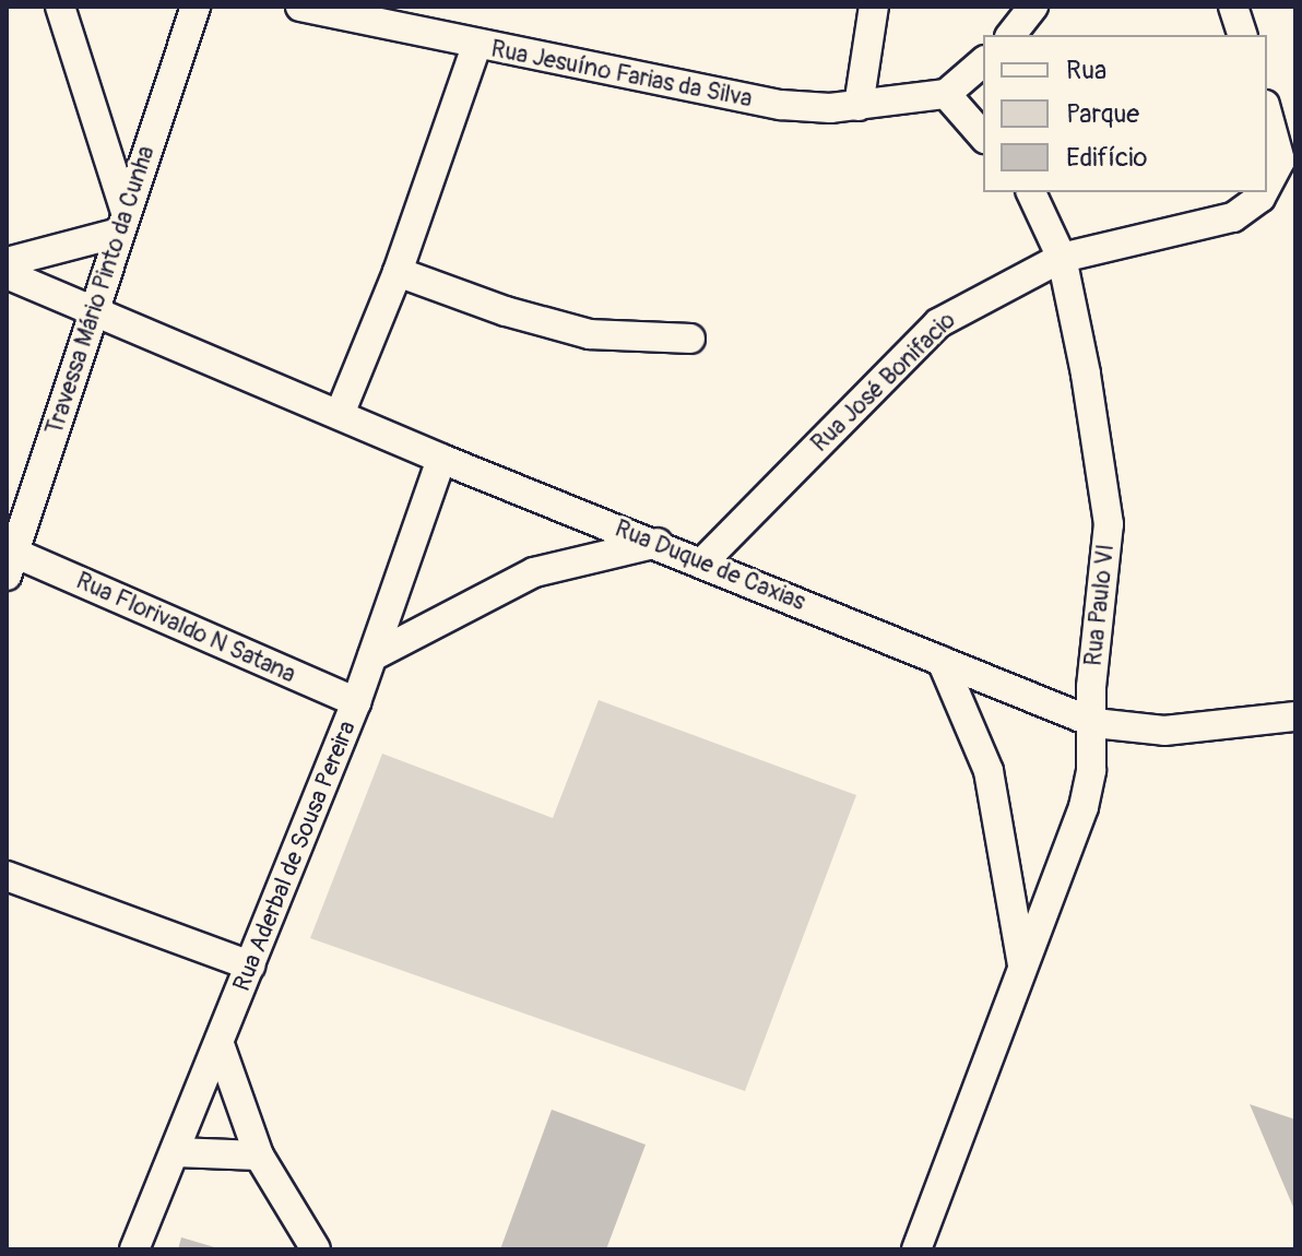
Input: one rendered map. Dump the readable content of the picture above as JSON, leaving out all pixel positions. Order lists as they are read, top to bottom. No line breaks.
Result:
{"streets":{"street":["Rua Jesuíno Farias da Silva","Travessa Mário Pinto da Cunha","Rua José Bonifacio","Rua Duque de Caxias","Rua Paulo VI","Rua Florivaldo N Satana","Rua Aderbal de Sousa Pereira"]},"crossings":[["Travessa Mário Pinto da Cunha","Rua Duque de Caxias"],["Travessa Mário Pinto da Cunha","Rua Florivaldo N Satana"],["Rua José Bonifacio","Rua Duque de Caxias"],["Rua José Bonifacio","Rua Paulo VI"],["Rua Duque de Caxias","Rua Paulo VI"],["Rua Duque de Caxias","Rua Aderbal de Sousa Pereira"],["Rua Florivaldo N Satana","Rua Aderbal de Sousa Pereira"]],"legend":["Rua","Parque","Edifício"]}
